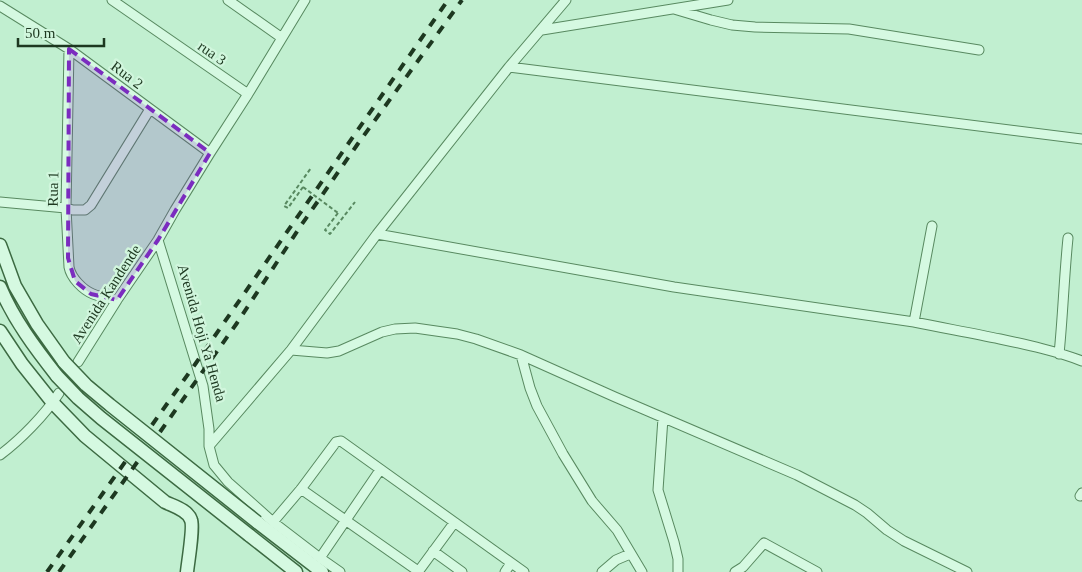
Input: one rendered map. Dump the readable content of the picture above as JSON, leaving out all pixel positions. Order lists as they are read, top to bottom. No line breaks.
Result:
{"streets":{"street":["rua 3","Rua 2","Rua 1","Avenida Kandende","Avenida Hoji Ya Henda"]},"crossings":[["Rua 2","Rua 1"],["Rua 1","Avenida Kandende"],["Avenida Kandende","Avenida Hoji Ya Henda"]],"scale_bar":"50 m"}
